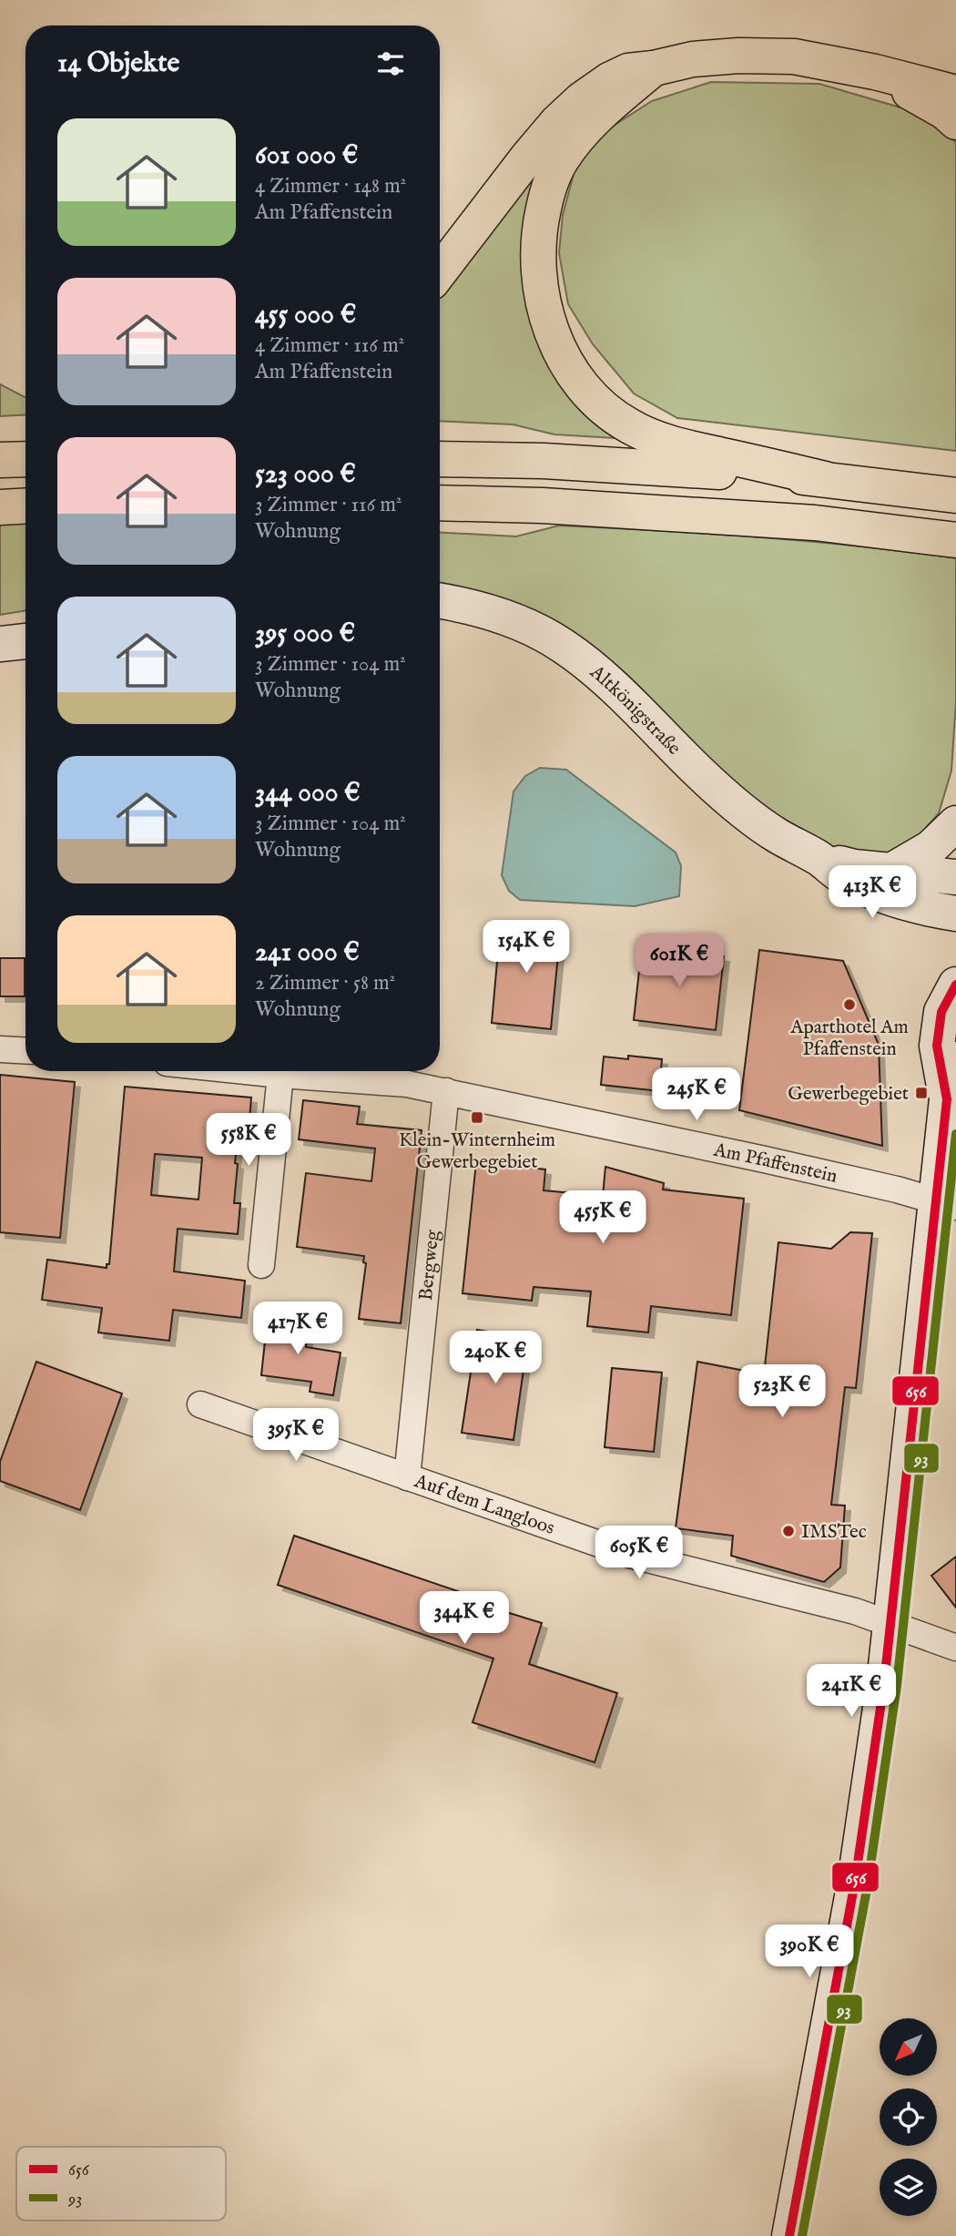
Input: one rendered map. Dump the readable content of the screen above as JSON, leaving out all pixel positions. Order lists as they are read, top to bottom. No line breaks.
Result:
{"streets":{"main road":["Altkönigstraße"],"street":["Am Pfaffenstein","Bergweg","Auf dem Langloos"]},"crossings":[["Am Pfaffenstein","Bergweg"],["Bergweg","Auf dem Langloos"]],"places":{"other":["Aparthotel Am Pfaffenstein","IMSTec"],"transit":["Gewerbegebiet","Klein-Winternheim Gewerbegebiet"]},"lines":["transit line 656","transit line 93"],"legend":["656","93"],"north":"bottom left","page":{"heading":"14 Objekte","list":[{"name":"601 000 €","note":"4 Zimmer · 148 m² · Am Pfaffenstein"},{"name":"455 000 €","note":"4 Zimmer · 116 m² · Am Pfaffenstein"},{"name":"523 000 €","note":"3 Zimmer · 116 m² · Wohnung"},{"name":"395 000 €","note":"3 Zimmer · 104 m² · Wohnung"},{"name":"344 000 €","note":"3 Zimmer · 104 m² · Wohnung"},{"name":"241 000 €","note":"2 Zimmer · 58 m² · Wohnung"}],"price":["413K €","154K €","601K €","245K €","558K €","455K €","417K €","240K €","523K €","395K €","605K €","344K €","241K €","390K €"]}}
